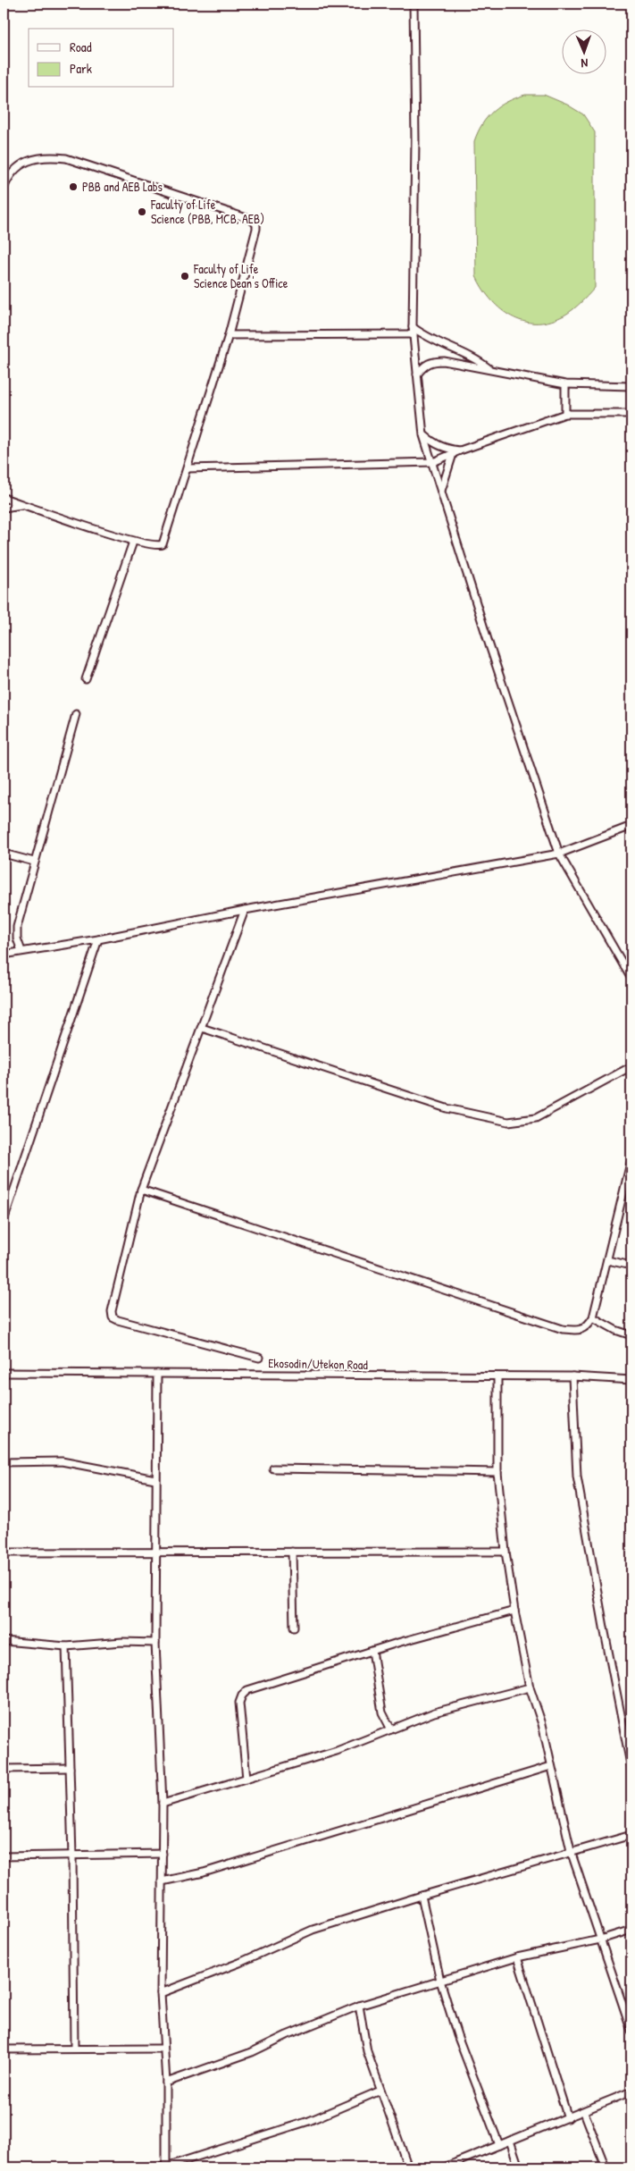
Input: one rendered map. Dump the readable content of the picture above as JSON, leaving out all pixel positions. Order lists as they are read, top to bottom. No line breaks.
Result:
{"streets":{"street":["Ekosodin/Utekon Road"]},"places":["PBB and AEB Labs","Faculty of Life Science (PBB, MCB, AEB)","Faculty of Life Science Dean's Office"],"legend":["Road","Park"],"north":"bottom"}
